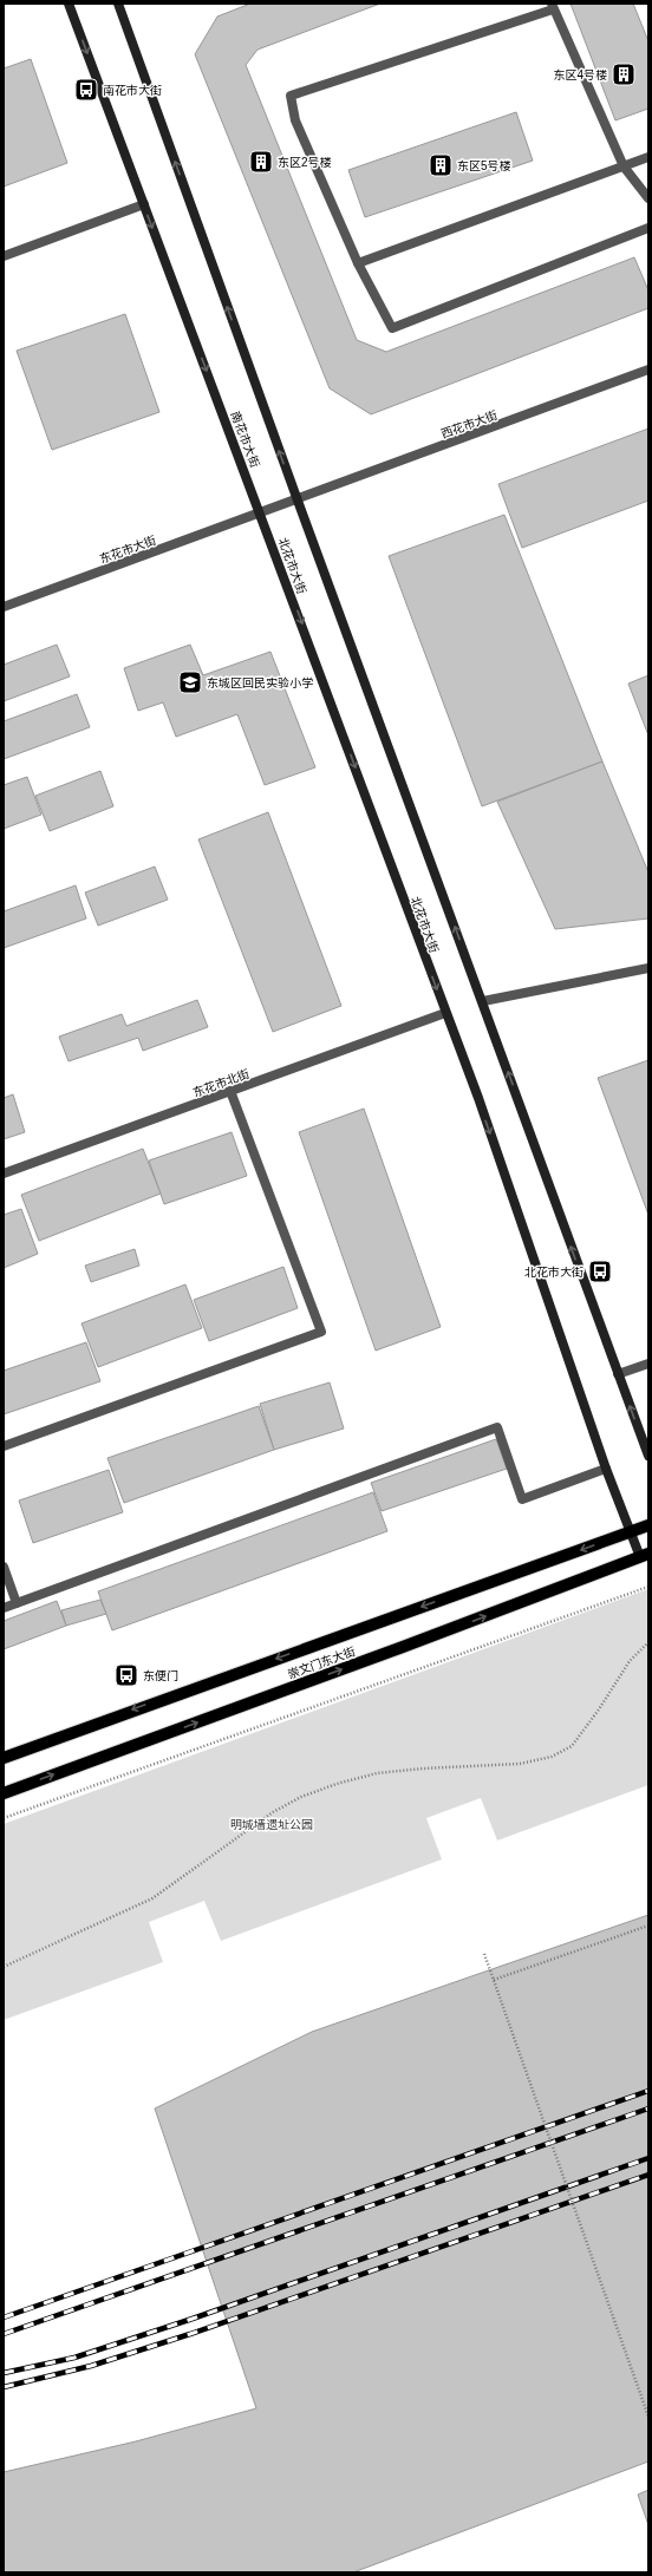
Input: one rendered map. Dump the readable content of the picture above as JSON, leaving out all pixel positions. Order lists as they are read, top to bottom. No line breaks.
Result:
{"streets":{"main road":["南花市大街","北花市大街","崇文门东大街"],"street":["西花市大街","东花市大街","东花市北街"]},"crossings":[["西花市大街","南花市大街"],["西花市大街","东花市大街"],["西花市大街","北花市大街"],["南花市大街","东花市大街"],["南花市大街","北花市大街"],["东花市大街","北花市大街"],["北花市大街","东花市北街"],["北花市大街","崇文门东大街"]],"parks":["明城墙遗址公园"],"places":{"building":["东区4号楼","东区2号楼","东区5号楼"],"bus stop":["南花市大街","北花市大街","东便门"],"school or university":["东城区回民实验小学"]}}
